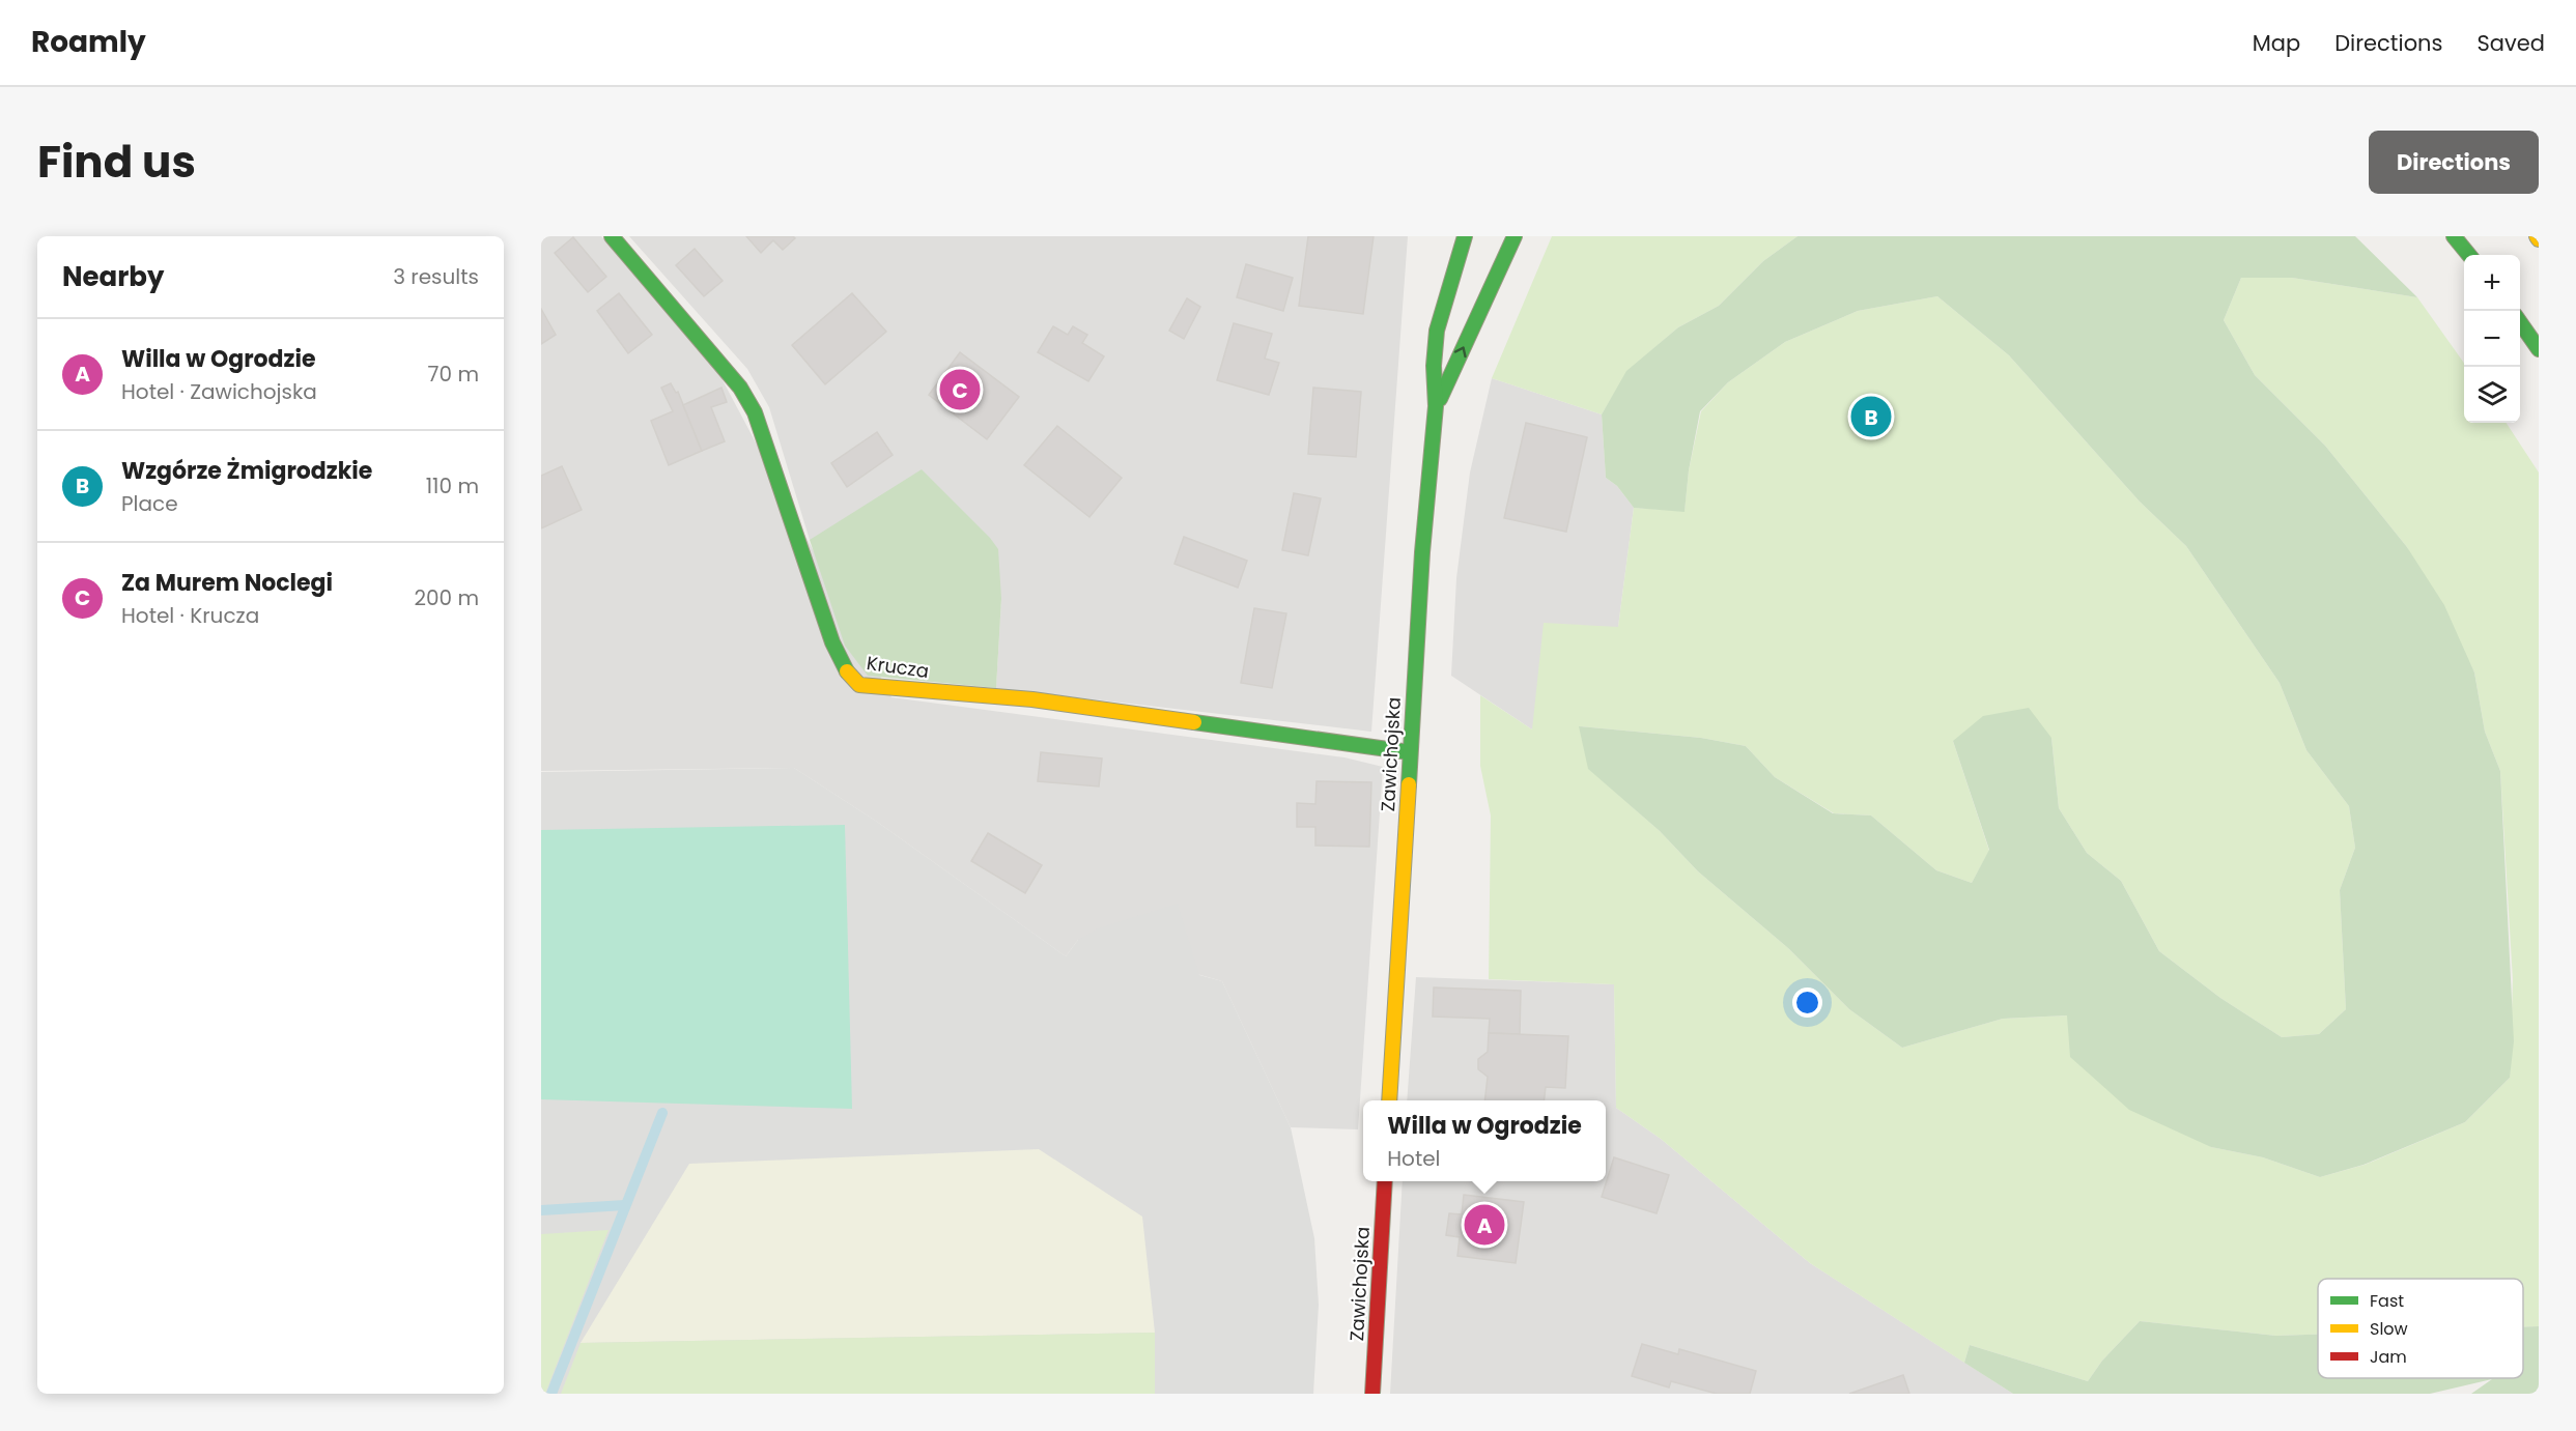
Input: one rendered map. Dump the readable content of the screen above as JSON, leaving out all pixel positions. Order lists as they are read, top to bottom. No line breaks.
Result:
{"streets":{"street":["Krucza","Zawichojska"]},"crossings":[["Krucza","Zawichojska"]],"legend":["Fast","Slow","Jam"],"page":{"header":"Roamly","nav":["Map","Directions","Saved"],"title":"Find us","buttons":"Directions","heading":["Nearby","3 results"],"map_buttons":["+","−"],"list":[{"mark":"A","name":"Willa w Ogrodzie","note":"Hotel · Zawichojska","value":"70 m"},{"mark":"B","name":"Wzgórze Żmigrodzkie","note":"Place","value":"110 m"},{"mark":"C","name":"Za Murem Noclegi","note":"Hotel · Krucza","value":"200 m"}],"pins":["C","B","A"],"popup":["Willa w Ogrodzie","Hotel"]}}
